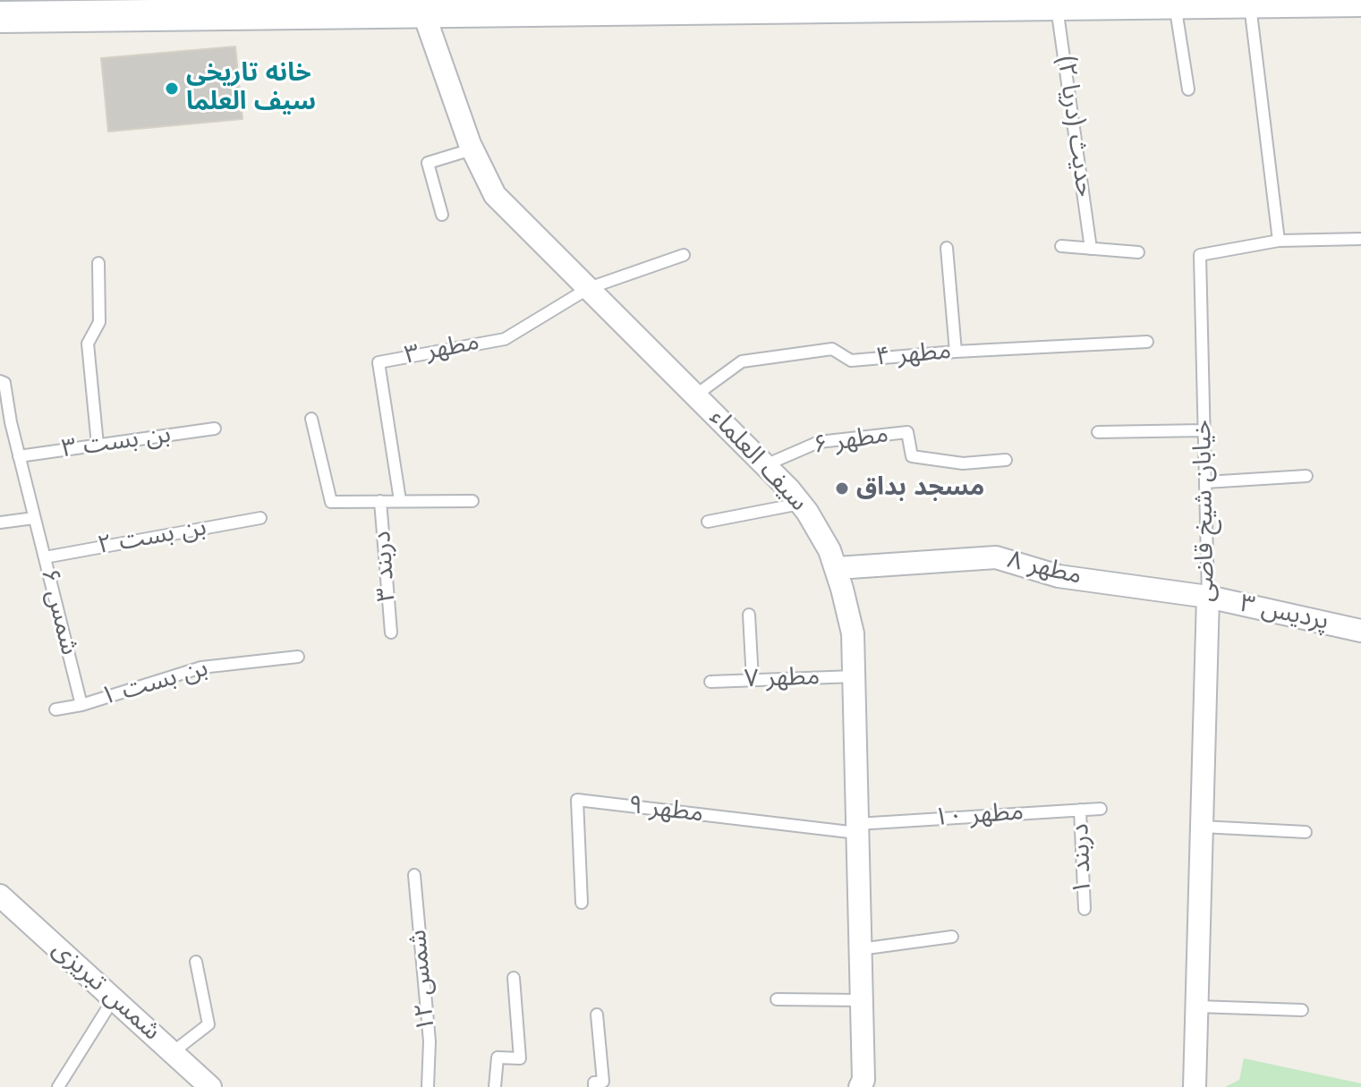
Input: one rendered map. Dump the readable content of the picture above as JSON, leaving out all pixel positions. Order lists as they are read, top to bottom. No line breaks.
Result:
{"streets":{"street":["سیف العلماء","خیابان شیخ قاضی","مطهر ۸","پردیس ۳","شمس تبریزی"],"lane":["حدیث (دریا ۲)","مطهر ۳","مطهر ۴","مطهر ۶","بن بست ۳","بن بست ۲","دربند ۳","شمس ۶","مطهر ۷","بن بست ۱","مطهر ۹","مطهر ۱۰","دربند ۱","شمس ۱۲"]},"crossings":[["مطهر ۳","سیف العلماء"],["مطهر ۴","سیف العلماء"],["مطهر ۶","سیف العلماء"],["بن بست ۳","شمس ۶"],["سیف العلماء","مطهر ۸"],["سیف العلماء","مطهر ۷"],["سیف العلماء","مطهر ۹"],["سیف العلماء","مطهر ۱۰"],["خیابان شیخ قاضی","مطهر ۸"],["خیابان شیخ قاضی","پردیس ۳"],["بن بست ۲","شمس ۶"],["مطهر ۸","پردیس ۳"],["شمس ۶","بن بست ۱"],["مطهر ۹","مطهر ۱۰"],["مطهر ۱۰","دربند ۱"]],"places":["خانه تاریخی سیف العلما","مسجد بداق"]}
